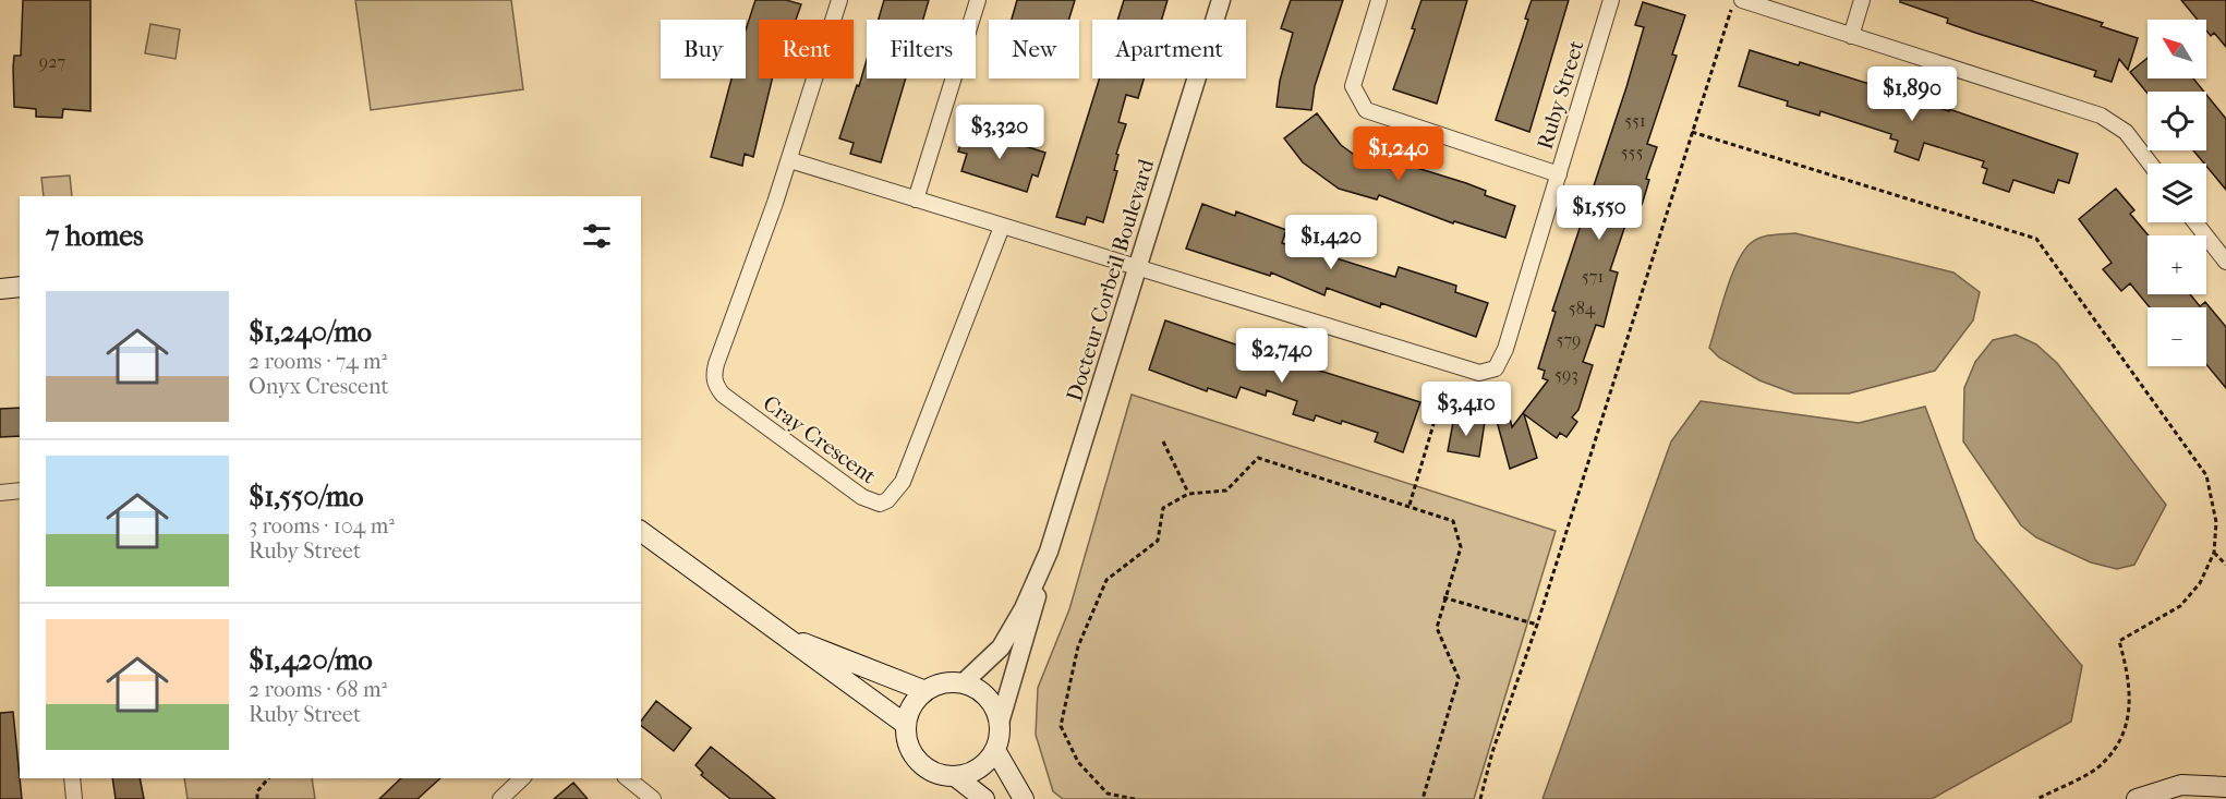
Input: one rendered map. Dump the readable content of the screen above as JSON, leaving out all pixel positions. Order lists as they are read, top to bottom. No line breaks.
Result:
{"streets":{"street":["Ruby Street","Docteur Corbeil Boulevard","Cray Crescent"]},"crossings":[["Ruby Street","Docteur Corbeil Boulevard"],["Ruby Street","Cray Crescent"]],"house_numbers":["927","551","555","571","584","579","593"],"north":"top left","page":{"map_buttons":["+","−"],"chip":["Buy","Rent","Filters","New","Apartment"],"price":["$1,890","$3,320","$1,240","$1,550","$1,420","$2,740","$3,410"],"heading":"7 homes","list":[{"name":"$1,240/mo","note":"2 rooms · 74 m² · Onyx Crescent"},{"name":"$1,550/mo","note":"3 rooms · 104 m² · Ruby Street"},{"name":"$1,420/mo","note":"2 rooms · 68 m² · Ruby Street"}]}}
